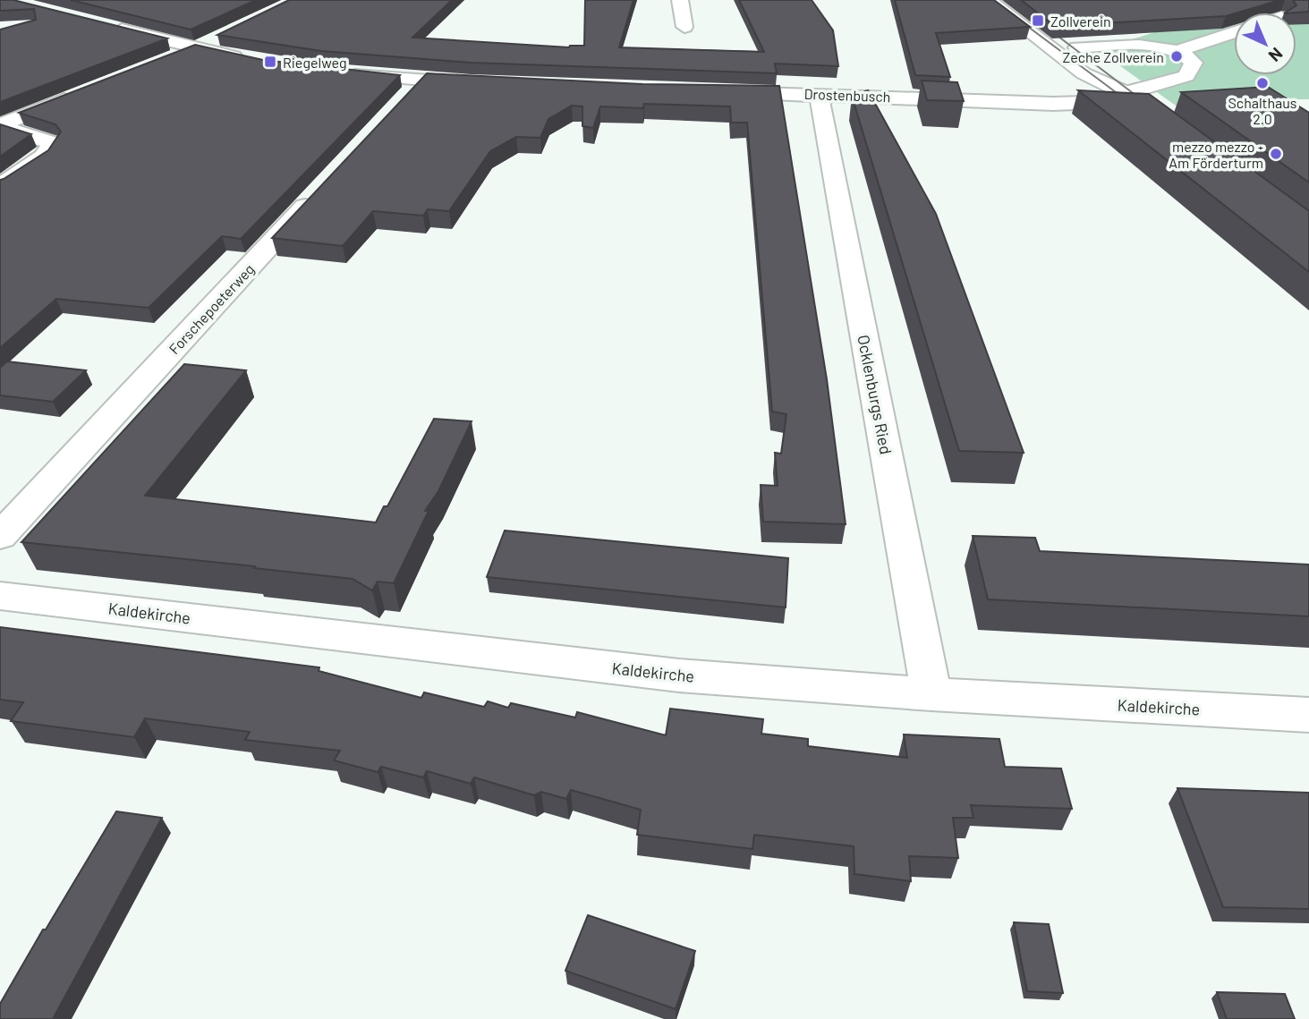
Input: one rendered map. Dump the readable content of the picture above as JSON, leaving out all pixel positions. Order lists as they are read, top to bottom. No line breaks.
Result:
{"streets":{"street":["Drostenbusch","Forschepoeterweg","Ocklenburgs Ried","Kaldekirche"]},"crossings":[["Drostenbusch","Ocklenburgs Ried"],["Ocklenburgs Ried","Kaldekirche"]],"places":{"transit":["Zollverein","Riegelweg"],"other":["Zeche Zollverein","Schalthaus 2.0","mezzo mezzo - Am Förderturm"]},"north":"bottom right"}
